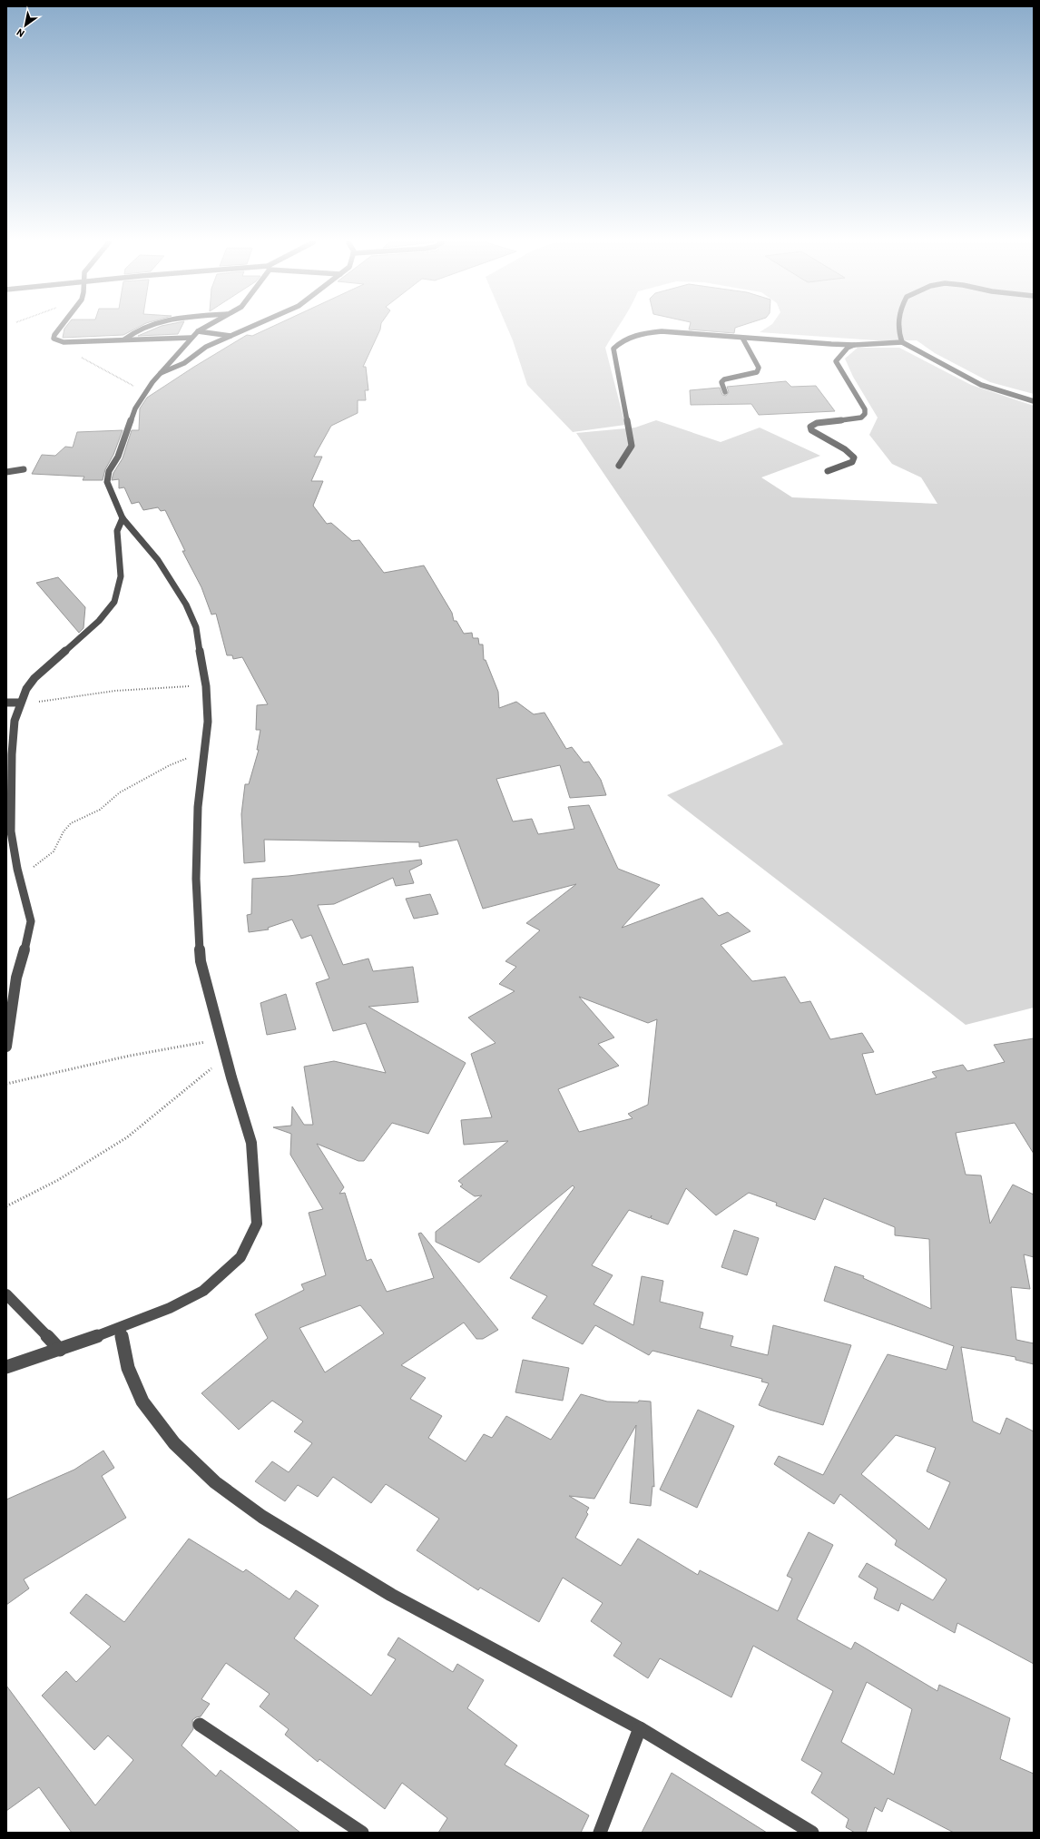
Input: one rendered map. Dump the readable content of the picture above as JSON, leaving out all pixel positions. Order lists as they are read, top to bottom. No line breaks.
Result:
{"north":"bottom left"}
